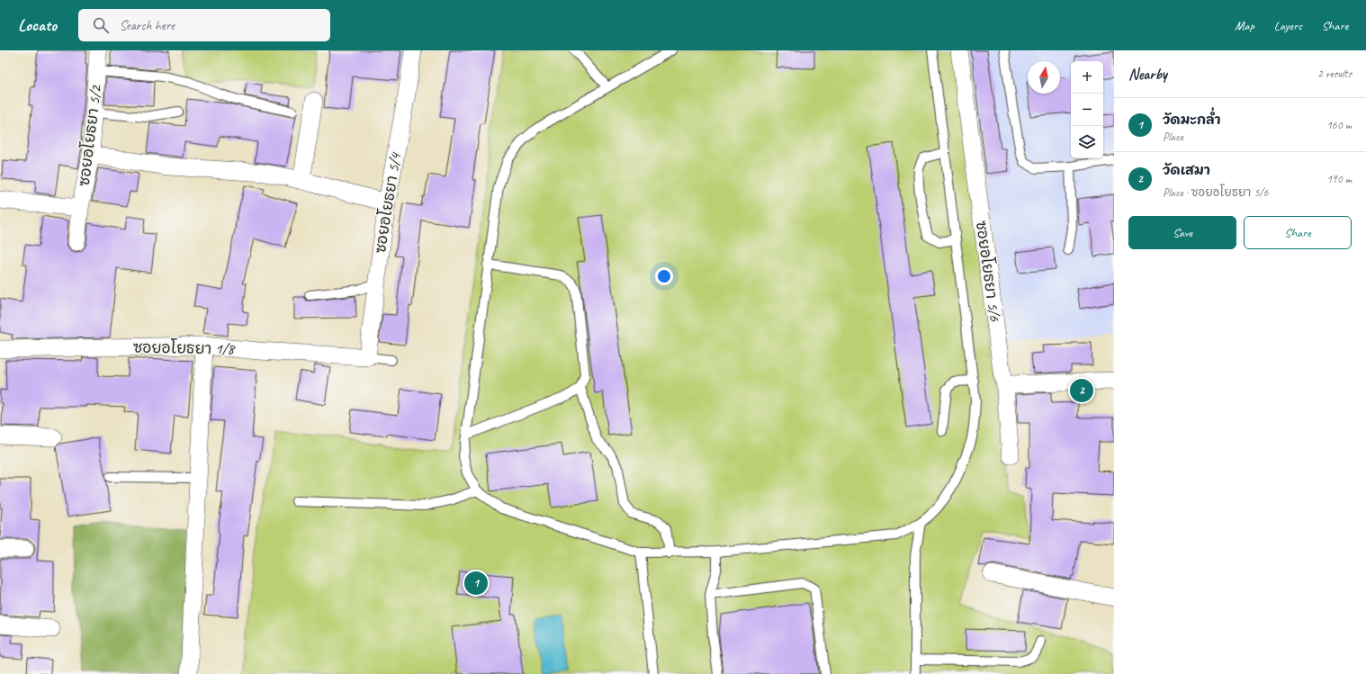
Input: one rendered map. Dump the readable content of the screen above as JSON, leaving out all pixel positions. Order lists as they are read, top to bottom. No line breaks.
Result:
{"streets":{"street":["ซอยอโยธยา 5/2","ซอยอโยธยา 5/4","ซอยอโยธยา 5/6","ซอยอโยธยา 1/8"]},"crossings":[["ซอยอโยธยา 5/4","ซอยอโยธยา 1/8"]],"north":"top","page":{"header":"Locato","search":"Search here","nav":["Map","Layers","Share"],"heading":["Nearby","2 results"],"map_buttons":["+","−"],"list":[{"mark":"1","name":"วัดมะกล่ำ","note":"Place","value":"160 m"},{"mark":"2","name":"วัดเสมา","note":"Place · ซอยอโยธยา 5/6","value":"190 m"}],"buttons":["Save","Share"],"pins":["2","1"]}}
